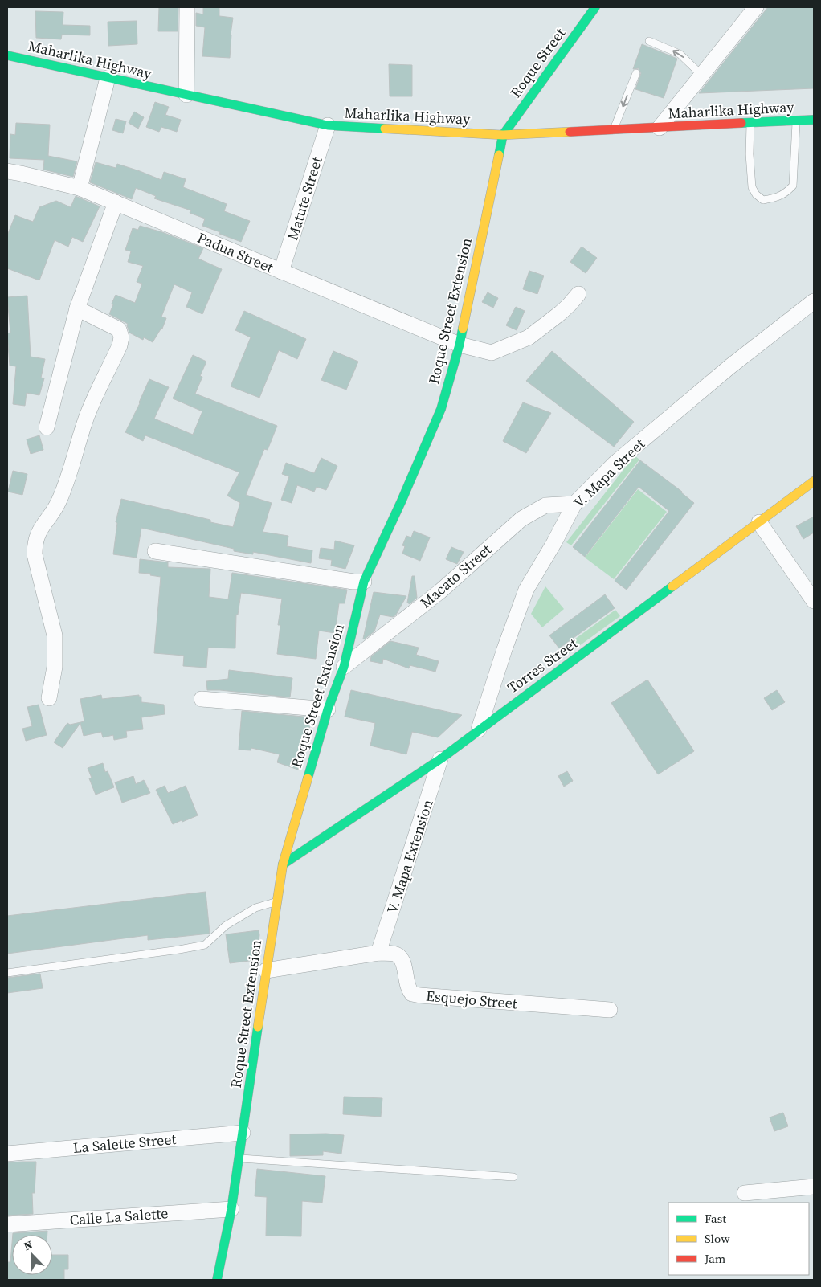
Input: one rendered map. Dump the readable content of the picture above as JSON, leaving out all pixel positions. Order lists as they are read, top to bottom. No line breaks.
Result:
{"streets":{"street":["Maharlika Highway","Roque Street","Matute Street","Padua Street","Roque Street Extension","V. Mapa Street","Macato Street","Torres Street","V. Mapa Extension","Esquejo Street","La Salette Street","Calle La Salette"]},"crossings":[["Maharlika Highway","Roque Street"],["Maharlika Highway","Matute Street"],["Maharlika Highway","Roque Street Extension"],["Roque Street","Roque Street Extension"],["Matute Street","Padua Street"],["Padua Street","Roque Street Extension"],["Roque Street Extension","Macato Street"],["Roque Street Extension","Torres Street"],["Roque Street Extension","Esquejo Street"],["Roque Street Extension","La Salette Street"],["Roque Street Extension","Calle La Salette"],["V. Mapa Street","Macato Street"],["V. Mapa Street","Torres Street"],["Torres Street","V. Mapa Extension"],["V. Mapa Extension","Esquejo Street"]],"legend":["Fast","Slow","Jam"],"north":"top left"}
